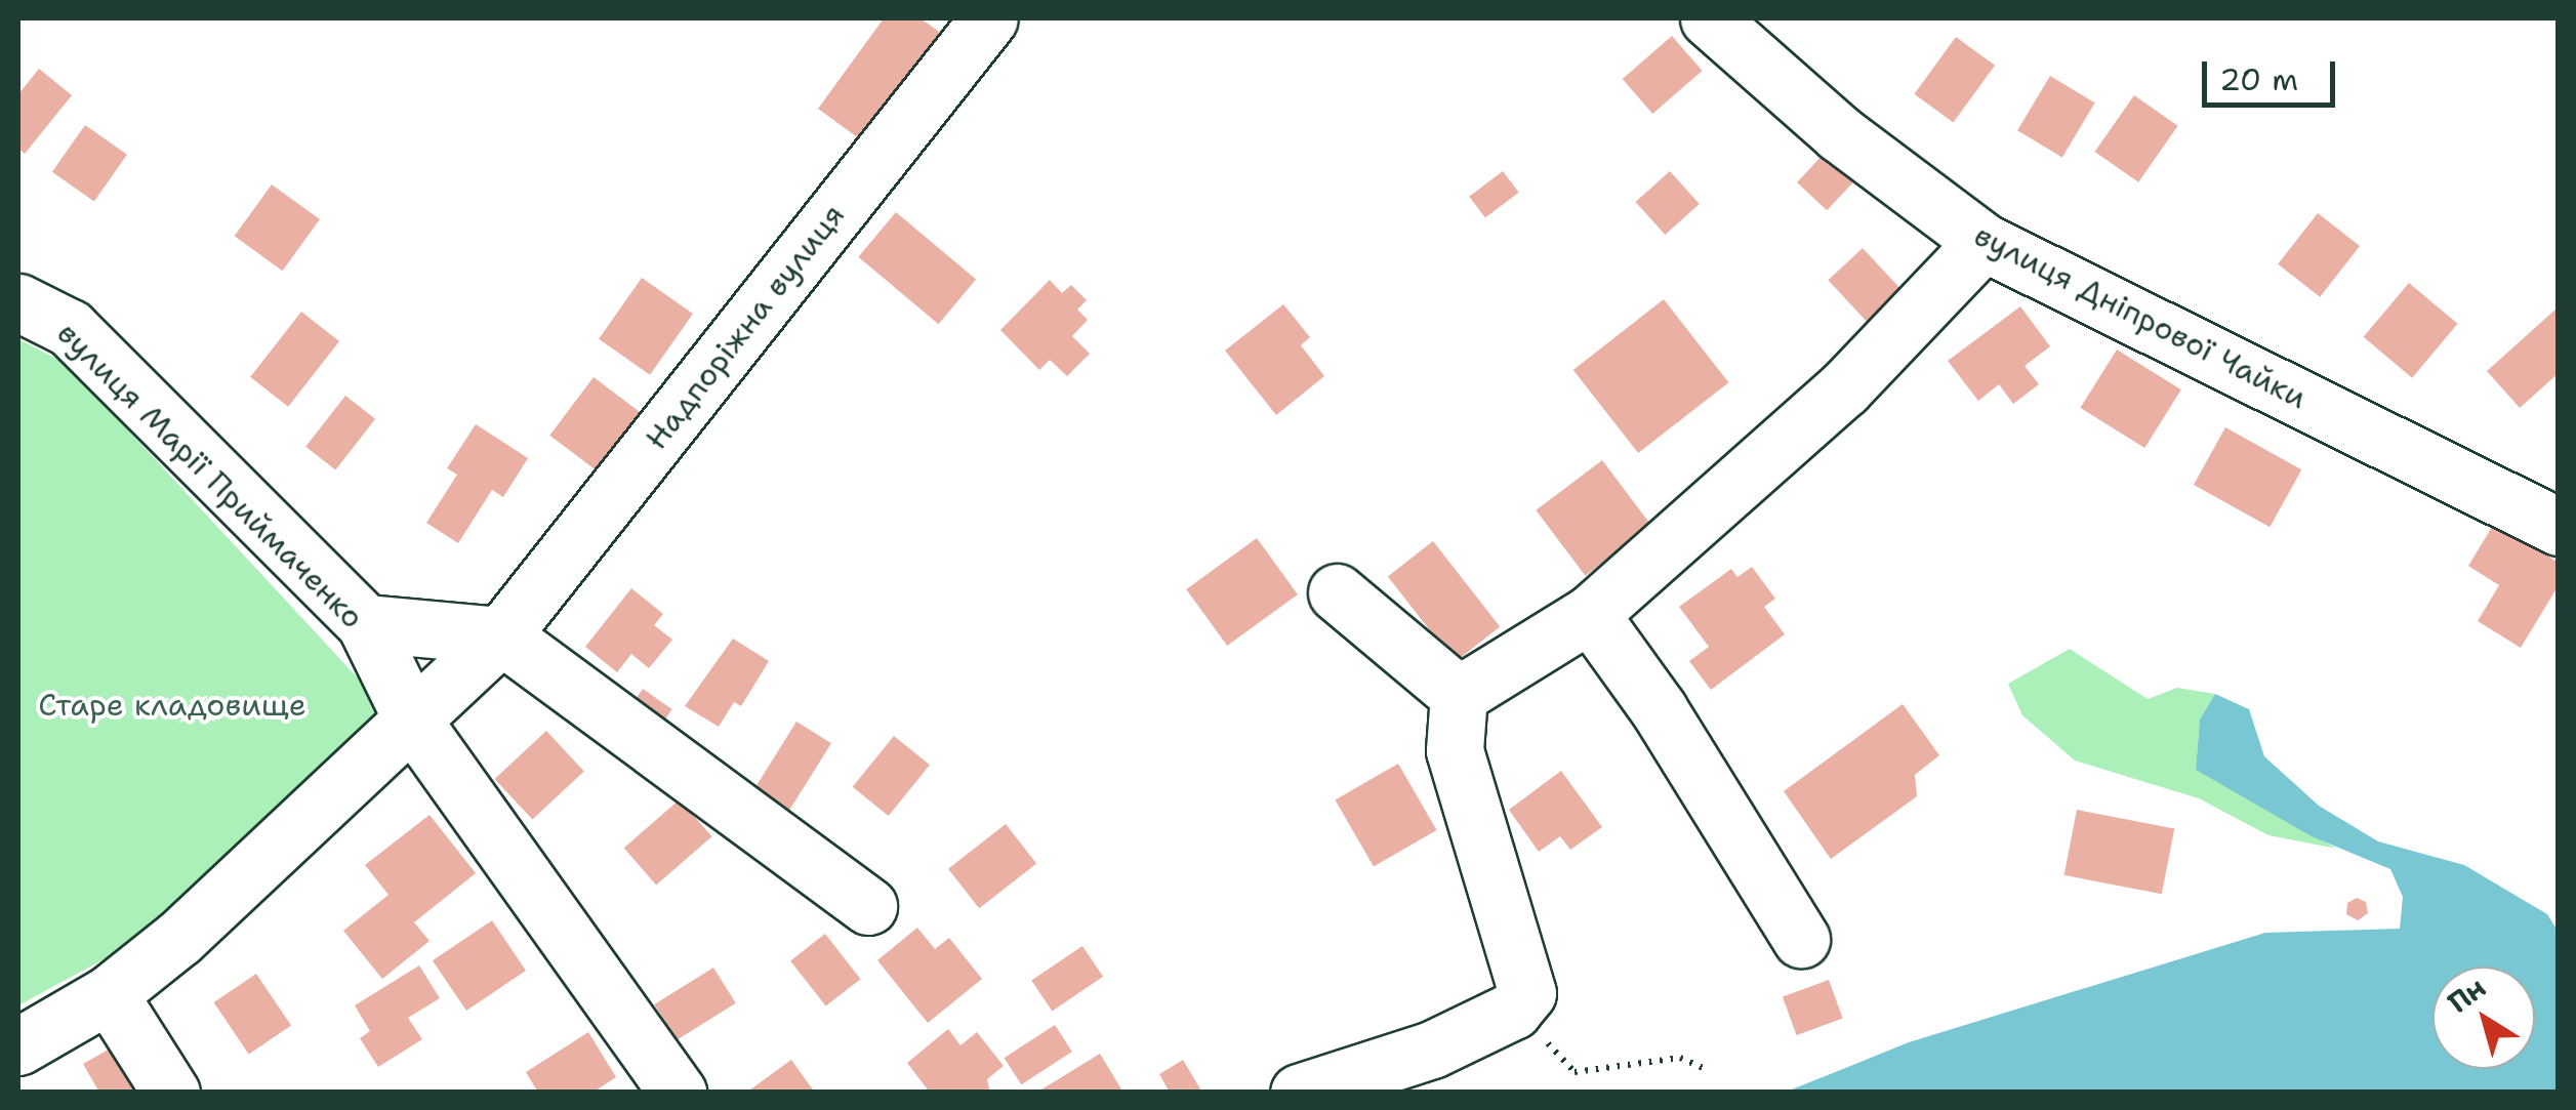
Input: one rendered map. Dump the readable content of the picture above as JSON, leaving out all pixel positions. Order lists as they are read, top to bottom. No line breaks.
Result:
{"streets":{"street":["вулиця Дніпрової Чайки","Надпоріжна вулиця","вулиця Марії Приймаченко"]},"crossings":[["Надпоріжна вулиця","вулиця Марії Приймаченко"]],"parks":["Старе кладовище"],"scale_bar":"20 m","north":"top left"}
